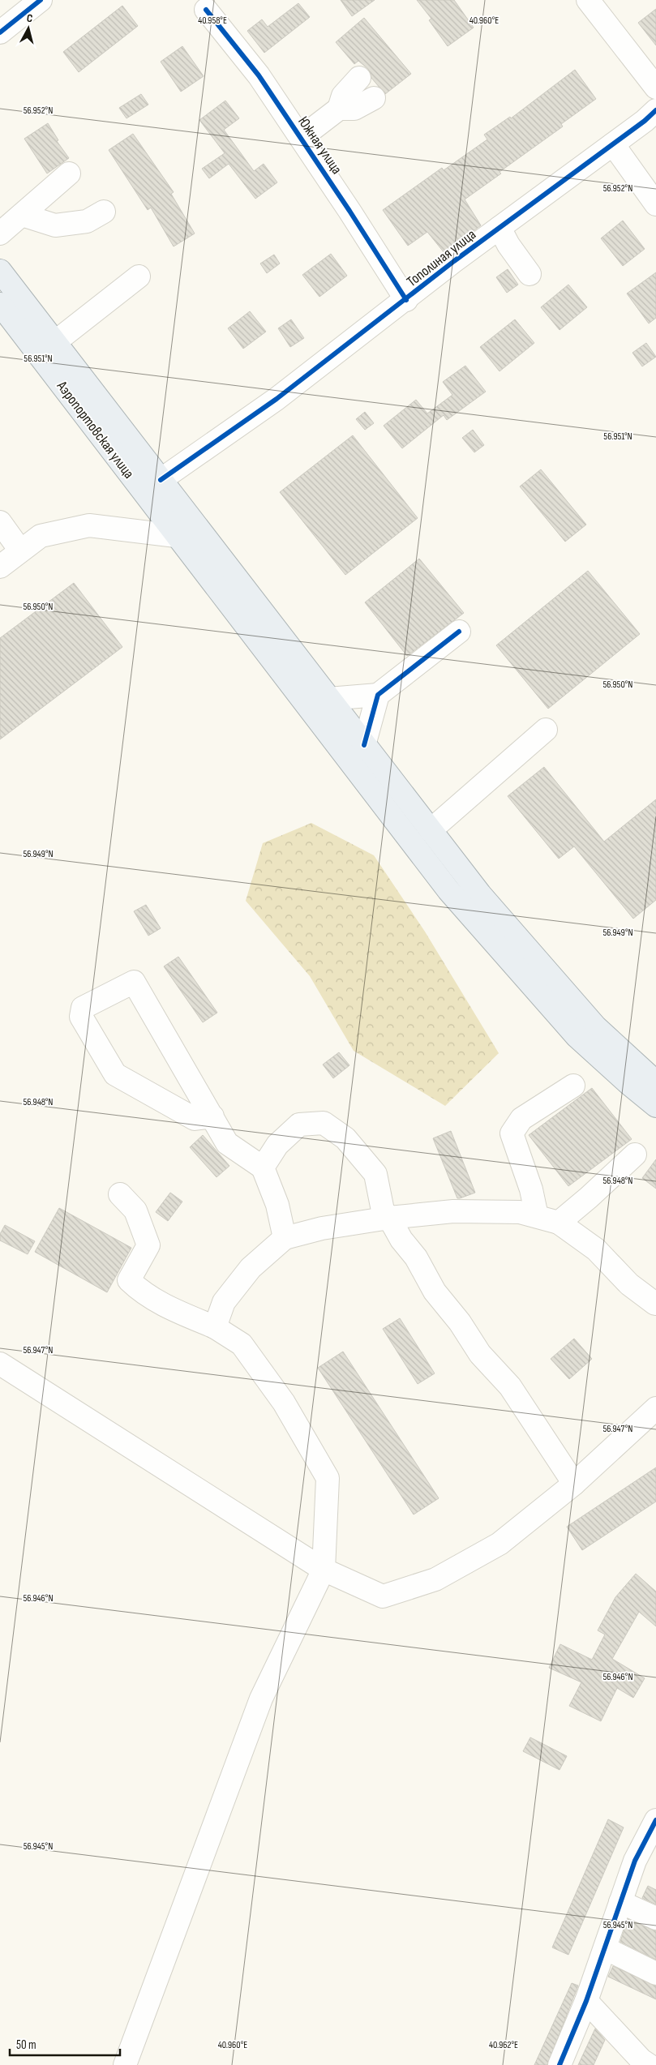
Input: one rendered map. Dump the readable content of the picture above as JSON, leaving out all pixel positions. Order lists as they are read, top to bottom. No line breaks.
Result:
{"streets":{"main road":["Аэропортовская улица"],"street":["Южная улица","Тополиная улица"]},"crossings":[["Южная улица","Тополиная улица"],["Тополиная улица","Аэропортовская улица"]],"scale_bar":"50 m","north":"top","coordinates":["40.958°E","40.960°E","56.952°N","56.951°N","56.950°N","56.949°N","56.948°N","56.947°N","56.946°N","56.945°N","40.962°E"]}
